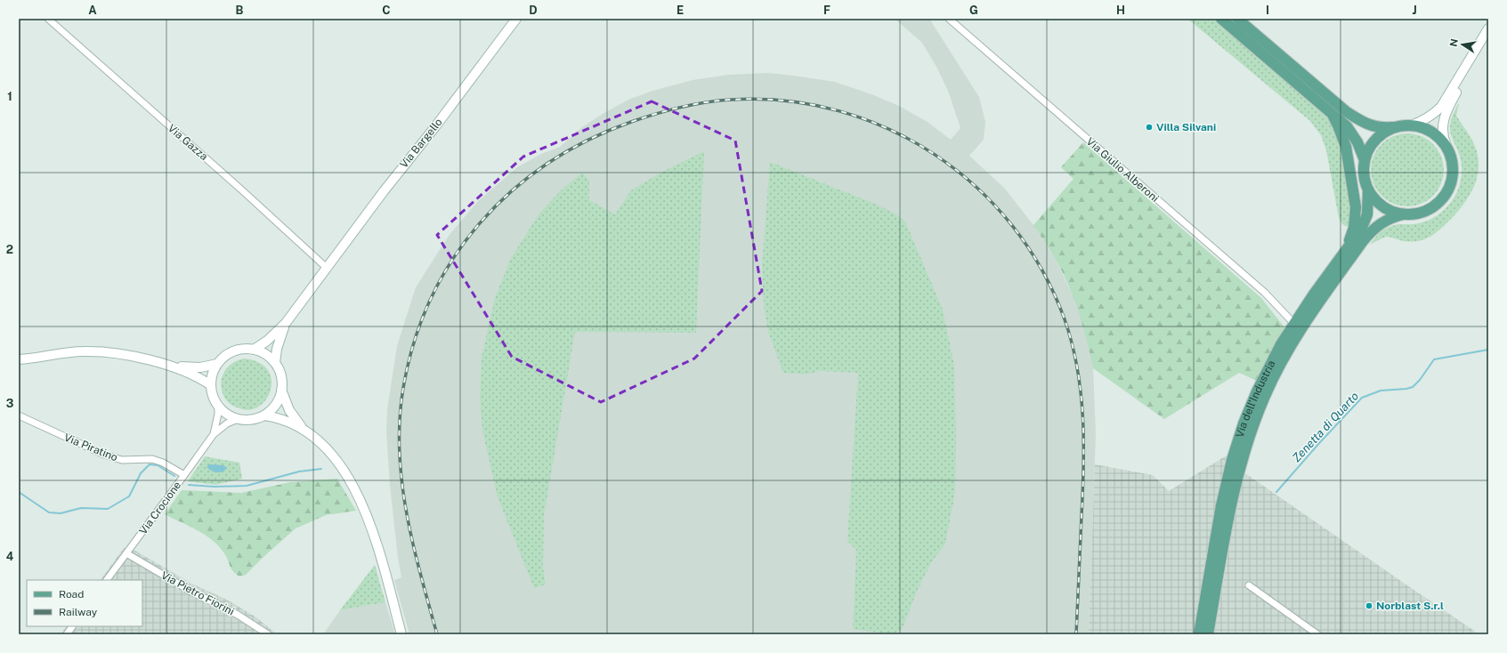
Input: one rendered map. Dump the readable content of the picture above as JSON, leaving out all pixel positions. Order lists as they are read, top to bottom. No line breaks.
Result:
{"streets":{"main road":["Via Bargello","Via dell'Industria"],"street":["Via Gazza","Via Giulio Alberoni","Via Piratino","Via Crocione","Via Pietro Fiorini"]},"crossings":[["Via Gazza","Via Bargello"],["Via Giulio Alberoni","Via dell'Industria"],["Via Piratino","Via Crocione"],["Via Crocione","Via Pietro Fiorini"]],"water":["Zenetta di Quarto"],"places":["Villa Silvani","Norblast S.r.l"],"legend":["Road","Railway"],"north":"left","grid":{"columns":["A","B","C","D","E","F","G","H","I","J"],"rows":["1","2","3","4"]}}
